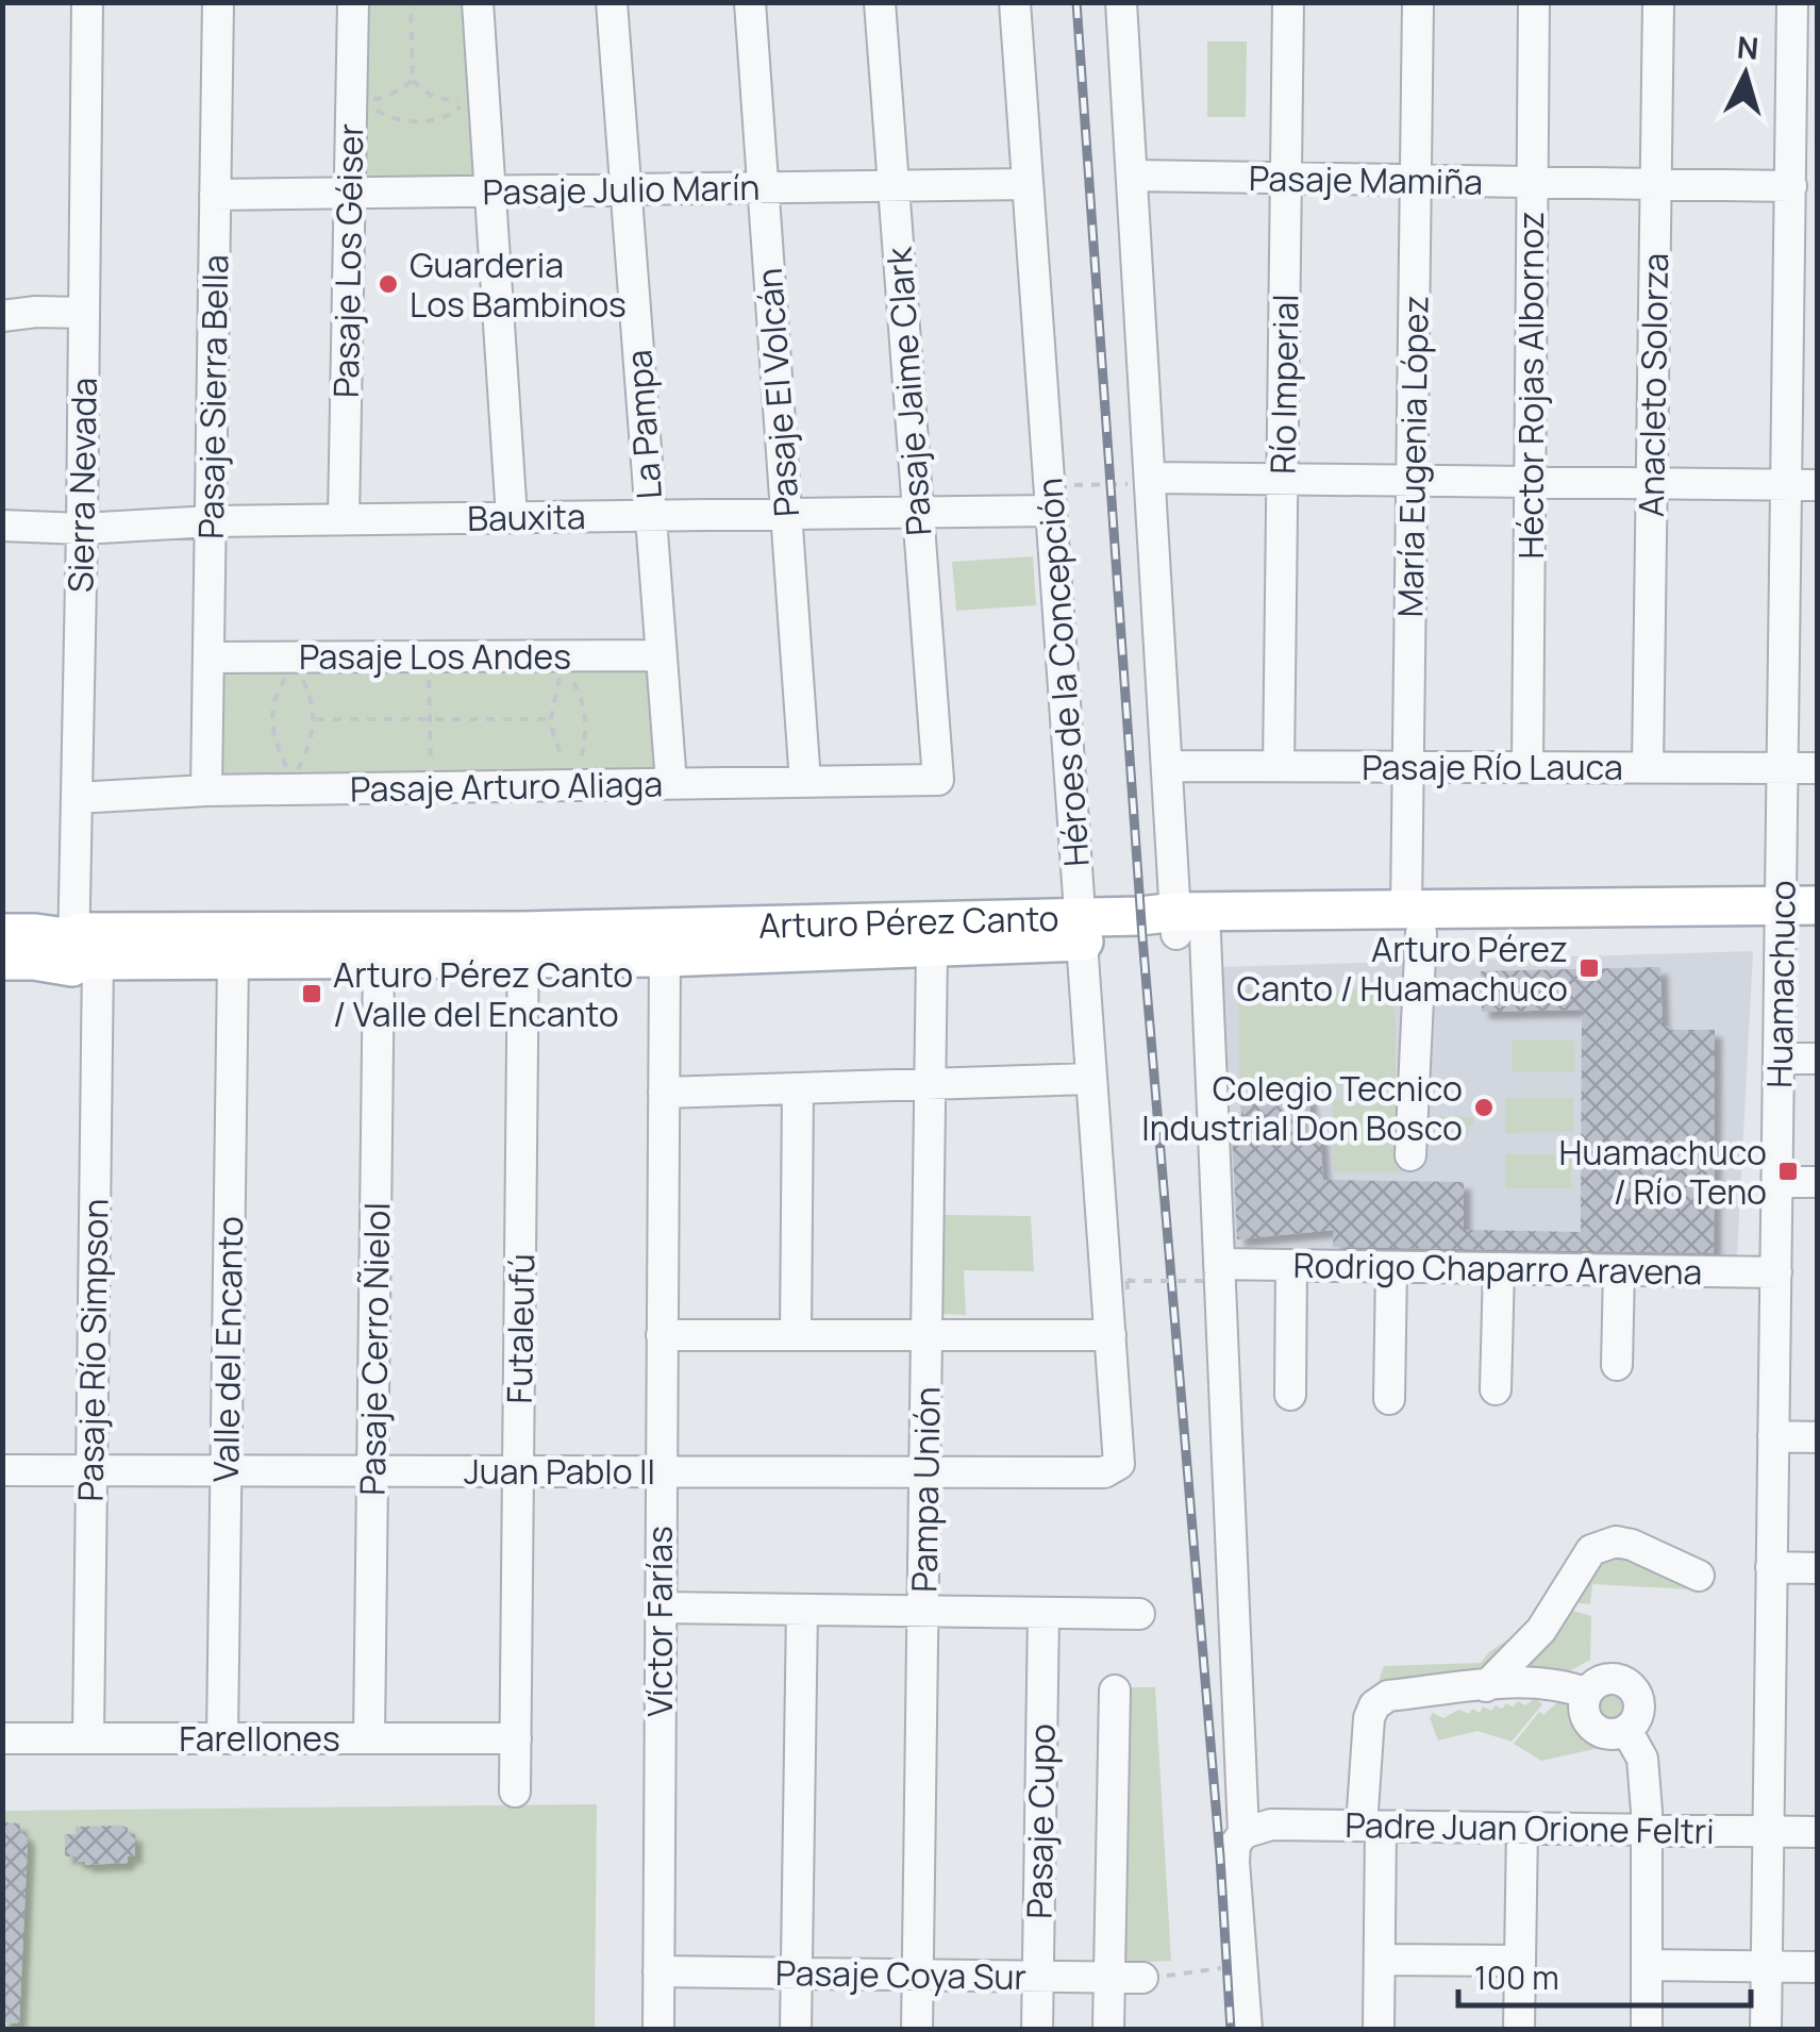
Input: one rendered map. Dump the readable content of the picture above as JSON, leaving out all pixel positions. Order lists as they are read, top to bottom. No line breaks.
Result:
{"streets":{"main road":["Arturo Pérez Canto"],"street":["Pasaje Mamiña","Pasaje Julio Marín","Pasaje Los Géiser","Río Imperial","Héctor Rojas Albornoz","Anacleto Solorza","Pasaje Jaime Clark","Pasaje El Volcán","Pasaje Sierra Bella","La Pampa","María Eugenia López","Sierra Nevada","Bauxita","Pasaje Los Andes","Héroes de la Concepción","Pasaje Río Lauca","Pasaje Arturo Aliaga","Huamachuco","Rodrigo Chaparro Aravena","Futaleufú","Valle del Encanto","Pasaje Cerro Ñielol","Pasaje Río Simpson","Juan Pablo II","Pampa Unión","Víctor Farías","Farellones","Pasaje Cupo","Padre Juan Orione Feltri","Pasaje Coya Sur"]},"crossings":[["Pasaje Mamiña","Río Imperial"],["Pasaje Mamiña","Héctor Rojas Albornoz"],["Pasaje Mamiña","Anacleto Solorza"],["Pasaje Mamiña","María Eugenia López"],["Pasaje Mamiña","Huamachuco"],["Pasaje Julio Marín","Pasaje Los Géiser"],["Pasaje Julio Marín","Pasaje Jaime Clark"],["Pasaje Julio Marín","Pasaje El Volcán"],["Pasaje Julio Marín","Pasaje Sierra Bella"],["Pasaje Julio Marín","La Pampa"],["Pasaje Julio Marín","Héroes de la Concepción"],["Pasaje Los Géiser","Bauxita"],["Río Imperial","Pasaje Río Lauca"],["Héctor Rojas Albornoz","Pasaje Río Lauca"],["Anacleto Solorza","Pasaje Río Lauca"],["Pasaje Jaime Clark","Bauxita"],["Pasaje Jaime Clark","Pasaje Arturo Aliaga"],["Pasaje El Volcán","Bauxita"],["Pasaje El Volcán","Pasaje Arturo Aliaga"],["Pasaje Sierra Bella","Bauxita"],["Pasaje Sierra Bella","Pasaje Los Andes"],["Pasaje Sierra Bella","Pasaje Arturo Aliaga"],["La Pampa","Bauxita"],["La Pampa","Pasaje Los Andes"],["La Pampa","Pasaje Arturo Aliaga"],["María Eugenia López","Pasaje Río Lauca"],["María Eugenia López","Arturo Pérez Canto"],["Sierra Nevada","Bauxita"],["Sierra Nevada","Pasaje Arturo Aliaga"],["Sierra Nevada","Arturo Pérez Canto"],["Sierra Nevada","Pasaje Río Simpson"],["Bauxita","Héroes de la Concepción"],["Héroes de la Concepción","Arturo Pérez Canto"],["Héroes de la Concepción","Juan Pablo II"],["Pasaje Río Lauca","Huamachuco"],["Arturo Pérez Canto","Huamachuco"],["Arturo Pérez Canto","Futaleufú"],["Arturo Pérez Canto","Valle del Encanto"],["Arturo Pérez Canto","Pasaje Cerro Ñielol"],["Arturo Pérez Canto","Pasaje Río Simpson"],["Arturo Pérez Canto","Pampa Unión"],["Arturo Pérez Canto","Víctor Farías"],["Huamachuco","Rodrigo Chaparro Aravena"],["Huamachuco","Padre Juan Orione Feltri"],["Futaleufú","Juan Pablo II"],["Futaleufú","Farellones"],["Valle del Encanto","Juan Pablo II"],["Valle del Encanto","Farellones"],["Pasaje Cerro Ñielol","Juan Pablo II"],["Pasaje Cerro Ñielol","Farellones"],["Pasaje Río Simpson","Juan Pablo II"],["Pasaje Río Simpson","Farellones"],["Juan Pablo II","Pampa Unión"],["Juan Pablo II","Víctor Farías"],["Pampa Unión","Pasaje Coya Sur"],["Víctor Farías","Pasaje Coya Sur"],["Pasaje Cupo","Pasaje Coya Sur"]],"places":{"other":["Guarderia Los Bambinos","Colegio Tecnico Industrial Don Bosco"],"transit":["Arturo Pérez Canto / Huamachuco","Arturo Pérez Canto / Valle del Encanto","Huamachuco / Río Teno"]},"scale_bar":"100 m","north":"top"}
